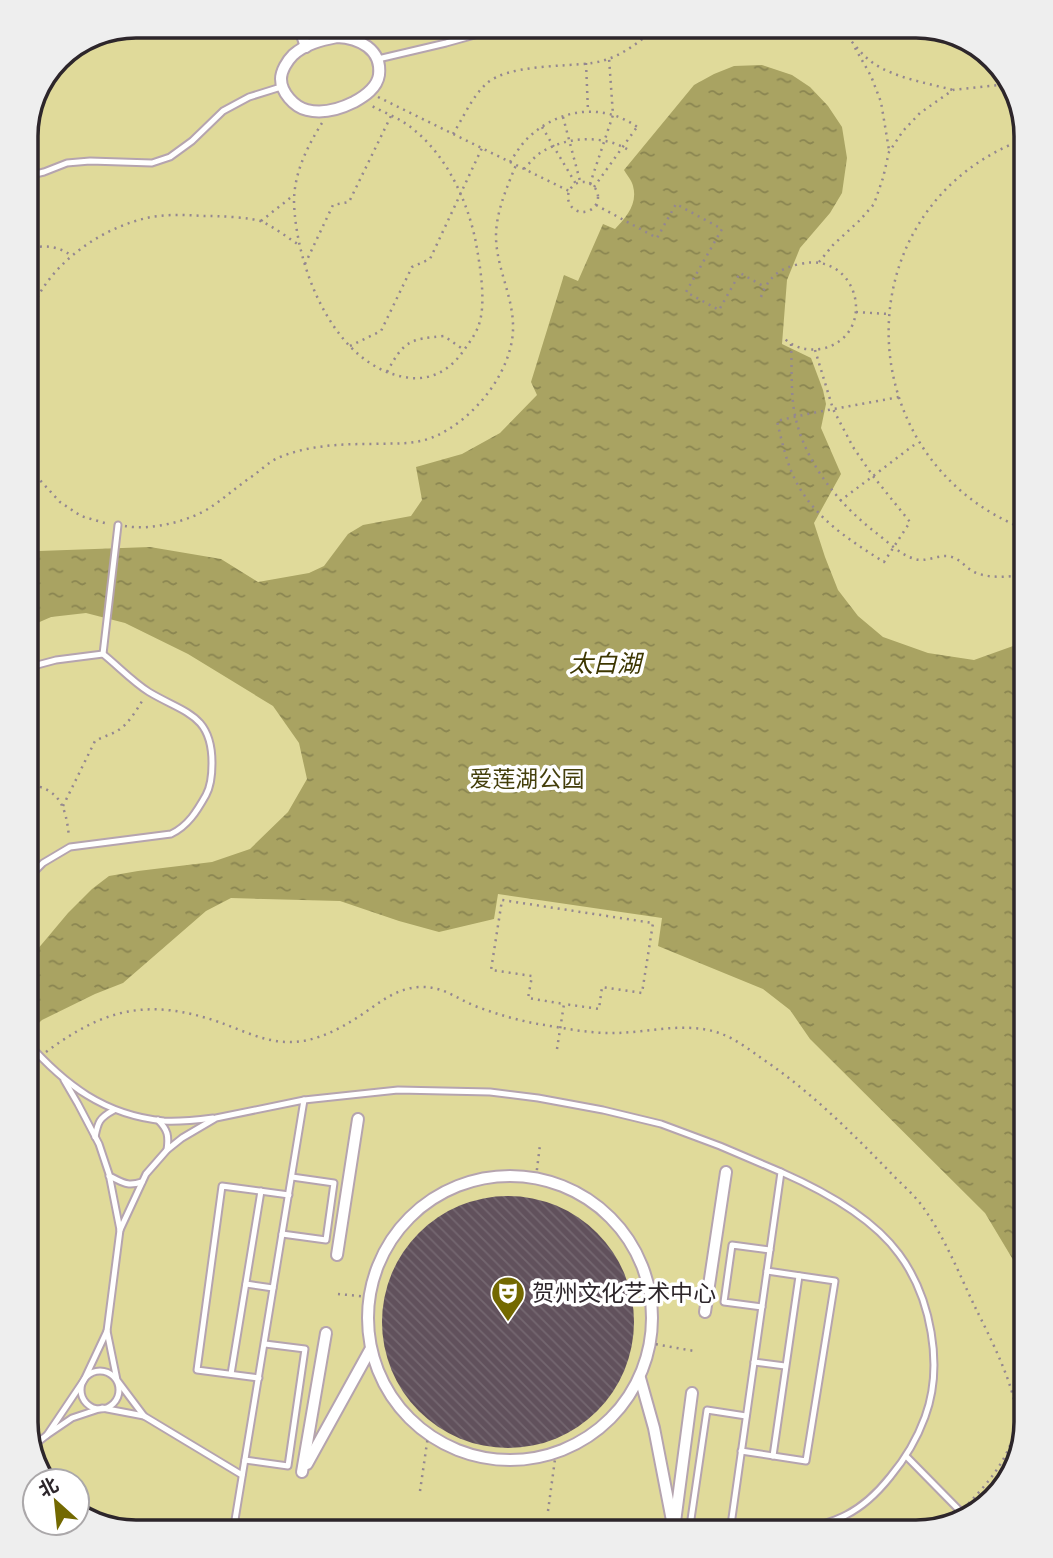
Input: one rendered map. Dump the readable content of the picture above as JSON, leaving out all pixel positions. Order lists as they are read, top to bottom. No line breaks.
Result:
{"water":["太白湖"],"parks":["爱莲湖公园"],"places":{"theatre":["贺州文化艺术中心"]},"north":"top left"}
